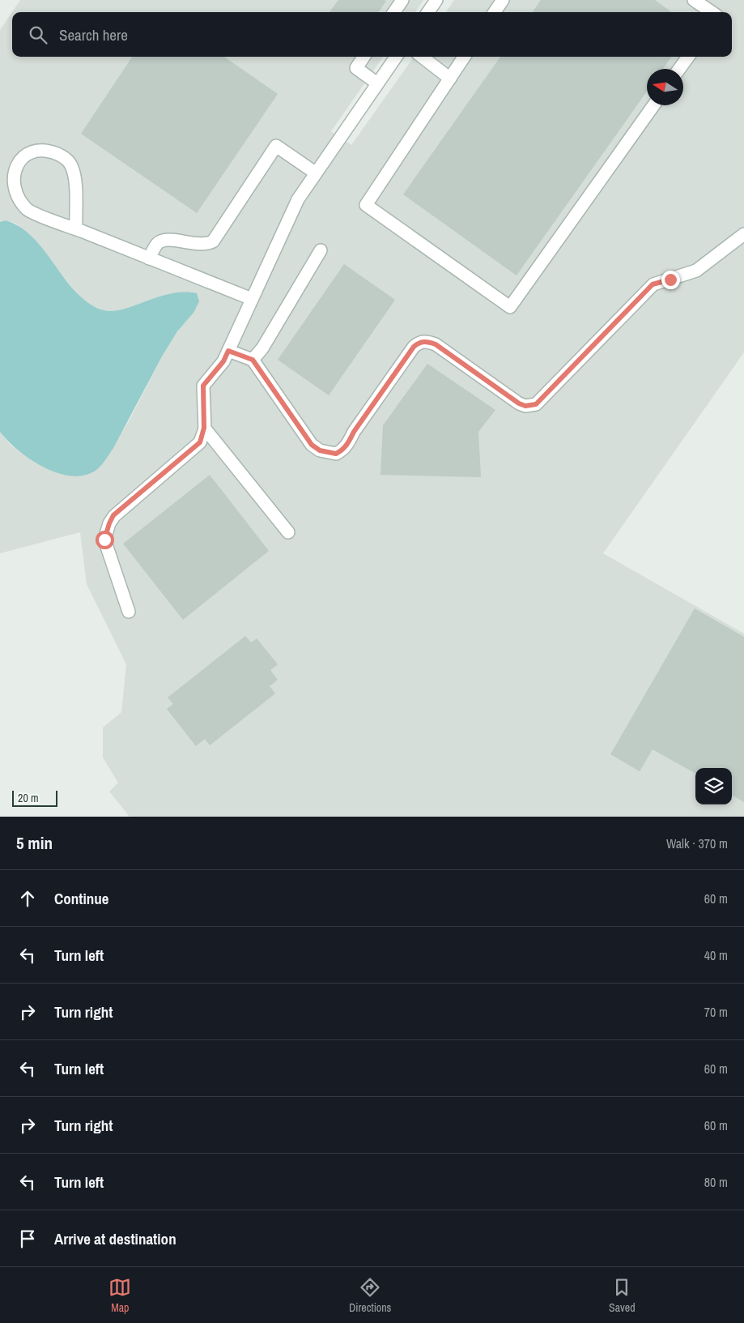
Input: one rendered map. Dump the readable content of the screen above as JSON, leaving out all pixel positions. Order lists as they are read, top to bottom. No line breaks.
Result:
{"scale_bar":"20 m","north":"left","page":{"search":"Search here","scale":"20 m","heading":["5 min","Walk · 370 m"],"list":[["Continue","60 m"],["Turn left","40 m"],["Turn right","70 m"],["Turn left","60 m"],["Turn right","60 m"],["Turn left","80 m"],"Arrive at destination"],"nav":["Map","Directions","Saved"]}}
